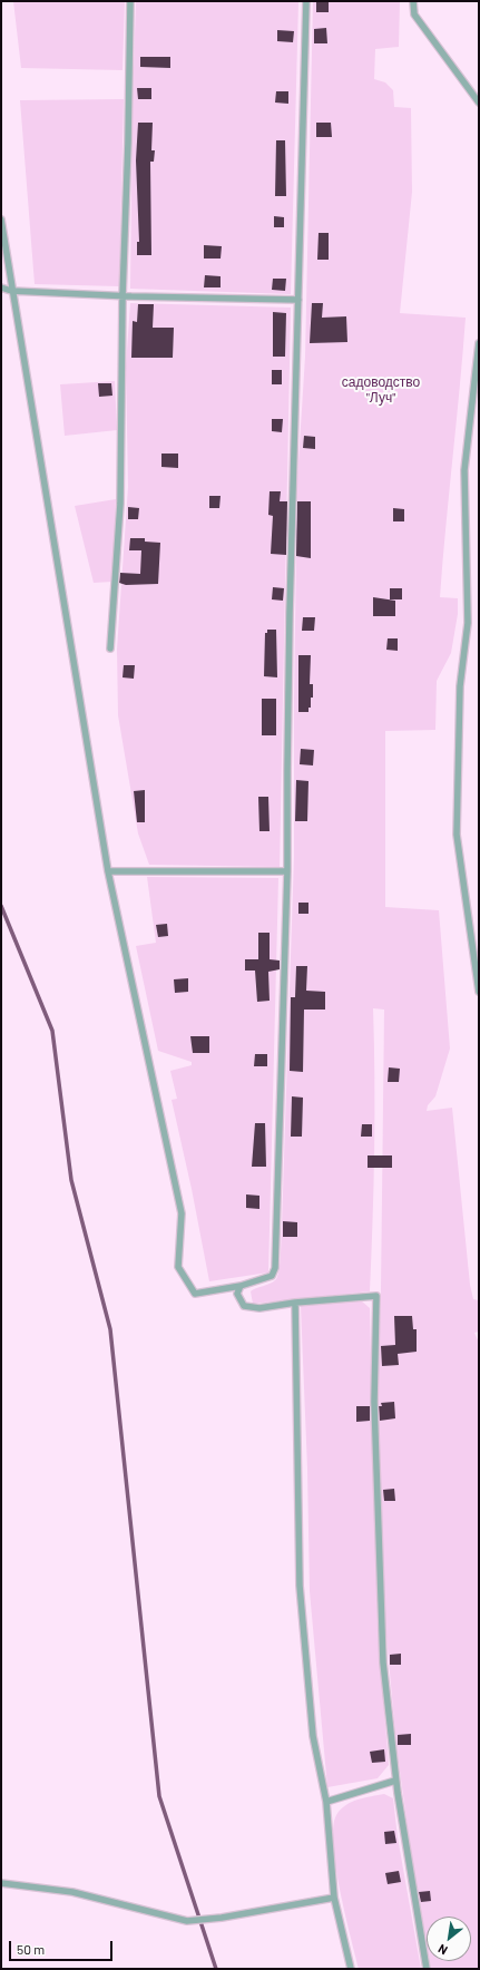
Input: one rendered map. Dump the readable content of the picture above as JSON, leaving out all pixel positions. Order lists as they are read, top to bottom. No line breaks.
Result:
{"parks":["садоводство \"Луч\""],"scale_bar":"50 m","north":"bottom left"}
